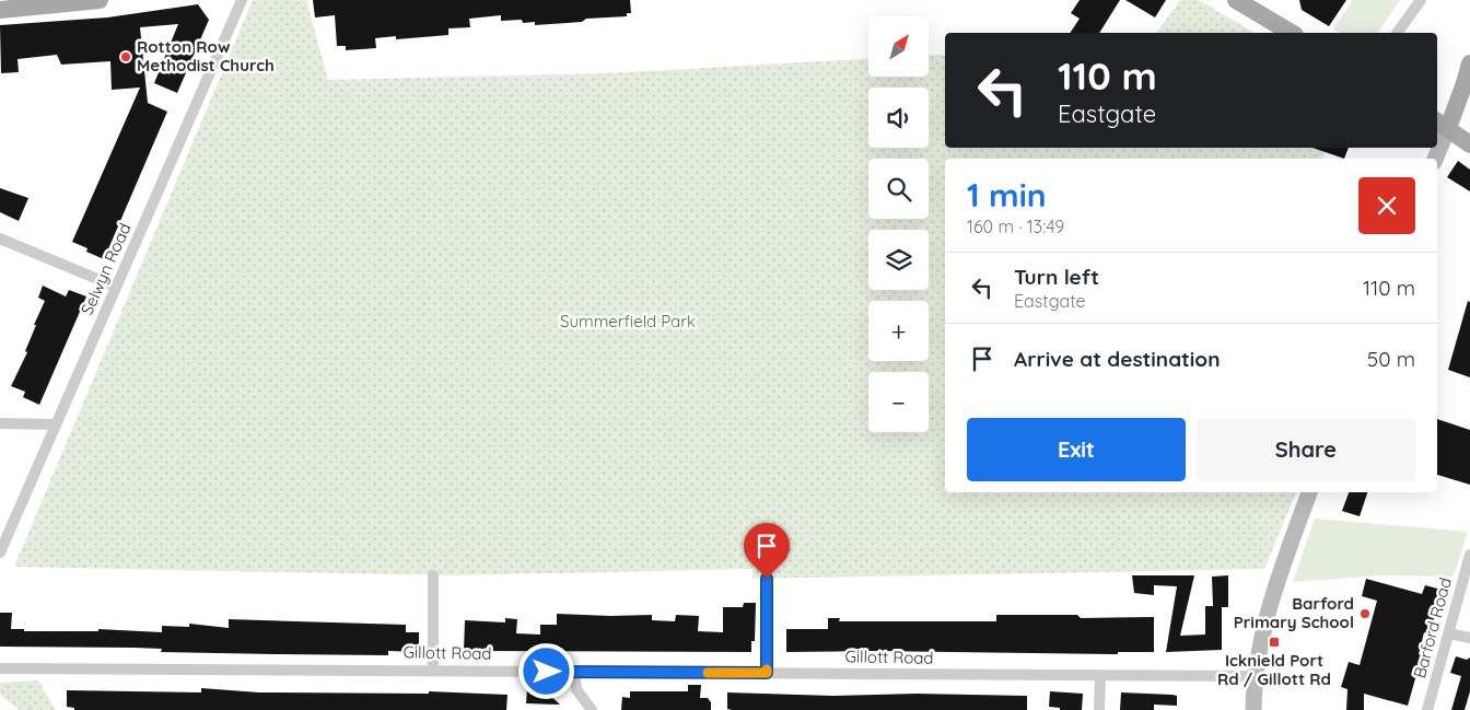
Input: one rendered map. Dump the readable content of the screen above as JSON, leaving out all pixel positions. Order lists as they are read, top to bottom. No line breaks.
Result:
{"streets":{"street":["Selwyn Road","Barford Road","Gillott Road"]},"parks":["Summerfield Park"],"places":{"other":["Rotton Row Methodist Church","Barford Primary School"],"transit":["Icknield Port Rd / Gillott Rd"]},"north":"top right","page":{"map_buttons":["+","−"],"turn":["110 m","Eastgate"],"heading":["1 min","160 m · 13:49"],"list":[{"name":"Turn left","note":"Eastgate","value":"110 m"},{"name":"Arrive at destination","value":"50 m"}],"buttons":["Exit","Share"]}}
